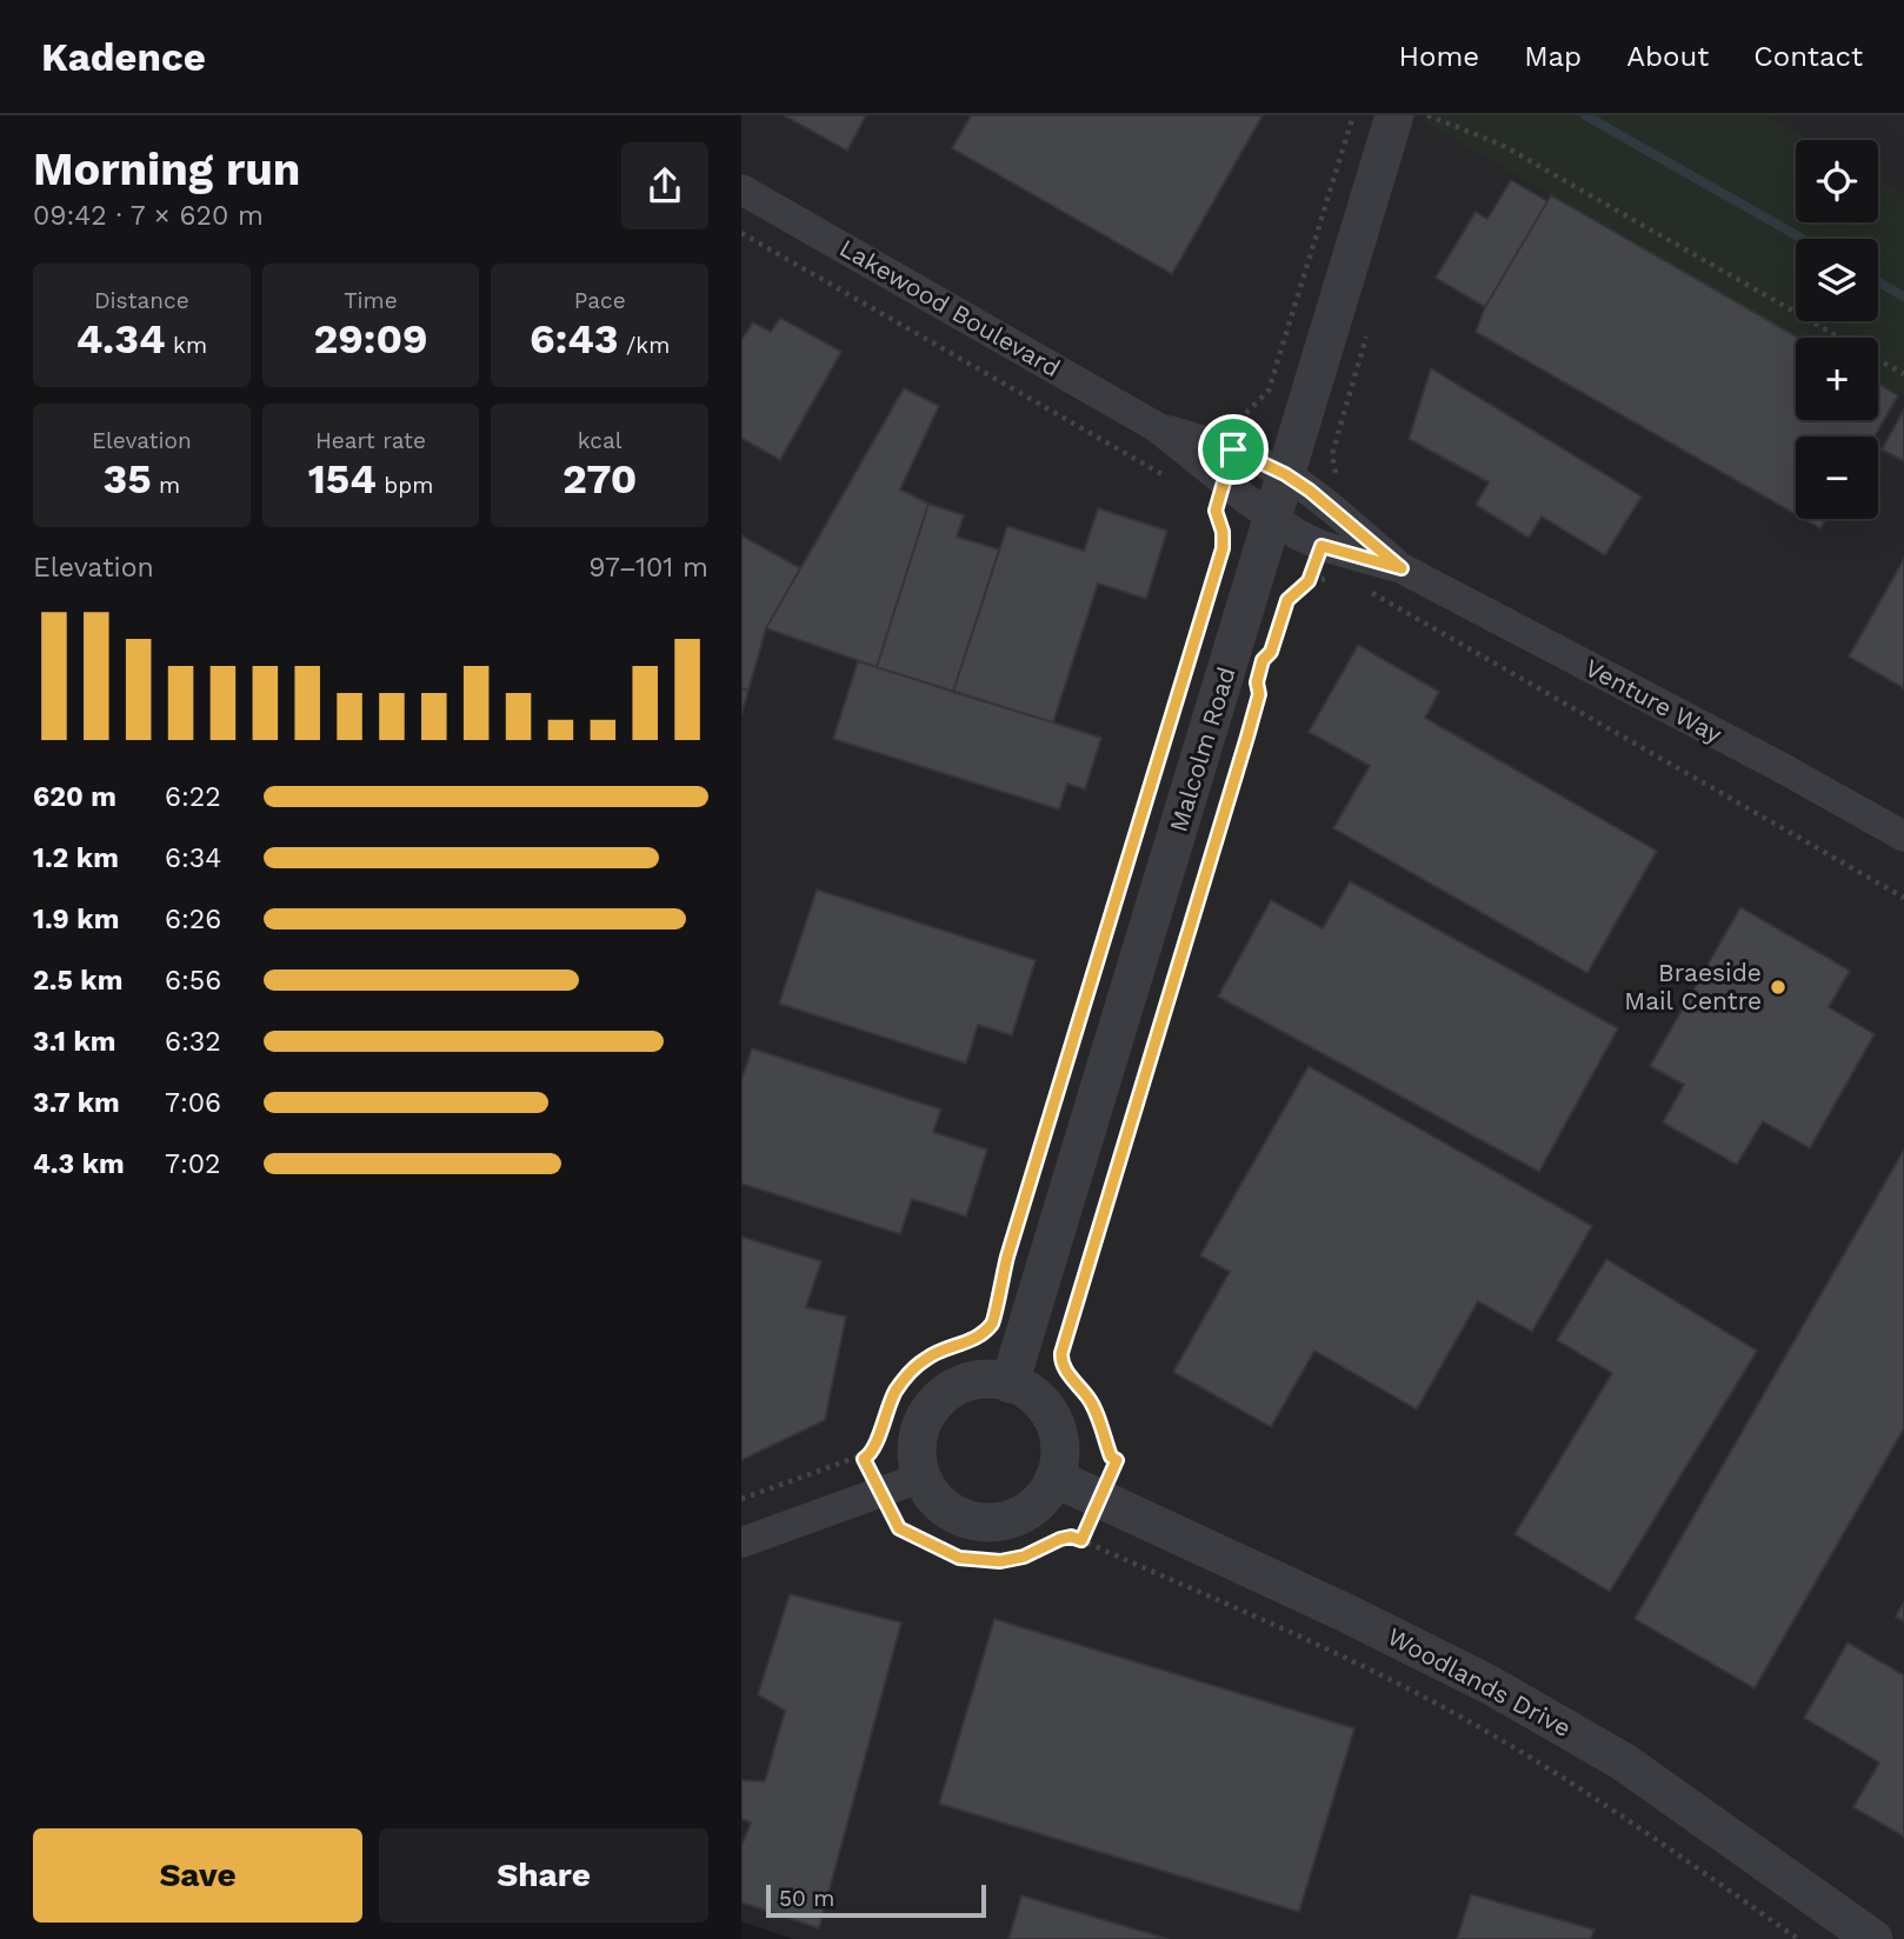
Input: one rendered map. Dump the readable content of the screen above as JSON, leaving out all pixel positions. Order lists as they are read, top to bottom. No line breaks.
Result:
{"streets":{"street":["Lakewood Boulevard","Venture Way","Malcolm Road","Woodlands Drive"]},"crossings":[["Lakewood Boulevard","Venture Way"],["Lakewood Boulevard","Malcolm Road"],["Venture Way","Malcolm Road"],["Malcolm Road","Woodlands Drive"]],"places":["Braeside Mail Centre"],"scale_bar":"50 m","page":{"header":"Kadence","nav":["Home","Map","About","Contact"],"heading":["Morning run","09:42 · 7 × 620 m"],"map_buttons":["+","−"],"stats":[["Distance","4.34 km"],["Time","29:09"],["Pace","6:43 /km"],["Elevation","35 m"],["Heart rate","154 bpm"],["kcal","270"]],"chart":["Elevation","97–101 m"],"list":[{"name":"620 m","note":"6:22"},{"name":"1.2 km","note":"6:34"},{"name":"1.9 km","note":"6:26"},{"name":"2.5 km","note":"6:56"},{"name":"3.1 km","note":"6:32"},{"name":"3.7 km","note":"7:06"},{"name":"4.3 km","note":"7:02"}],"buttons":["Save","Share"],"scale":"50 m"}}
